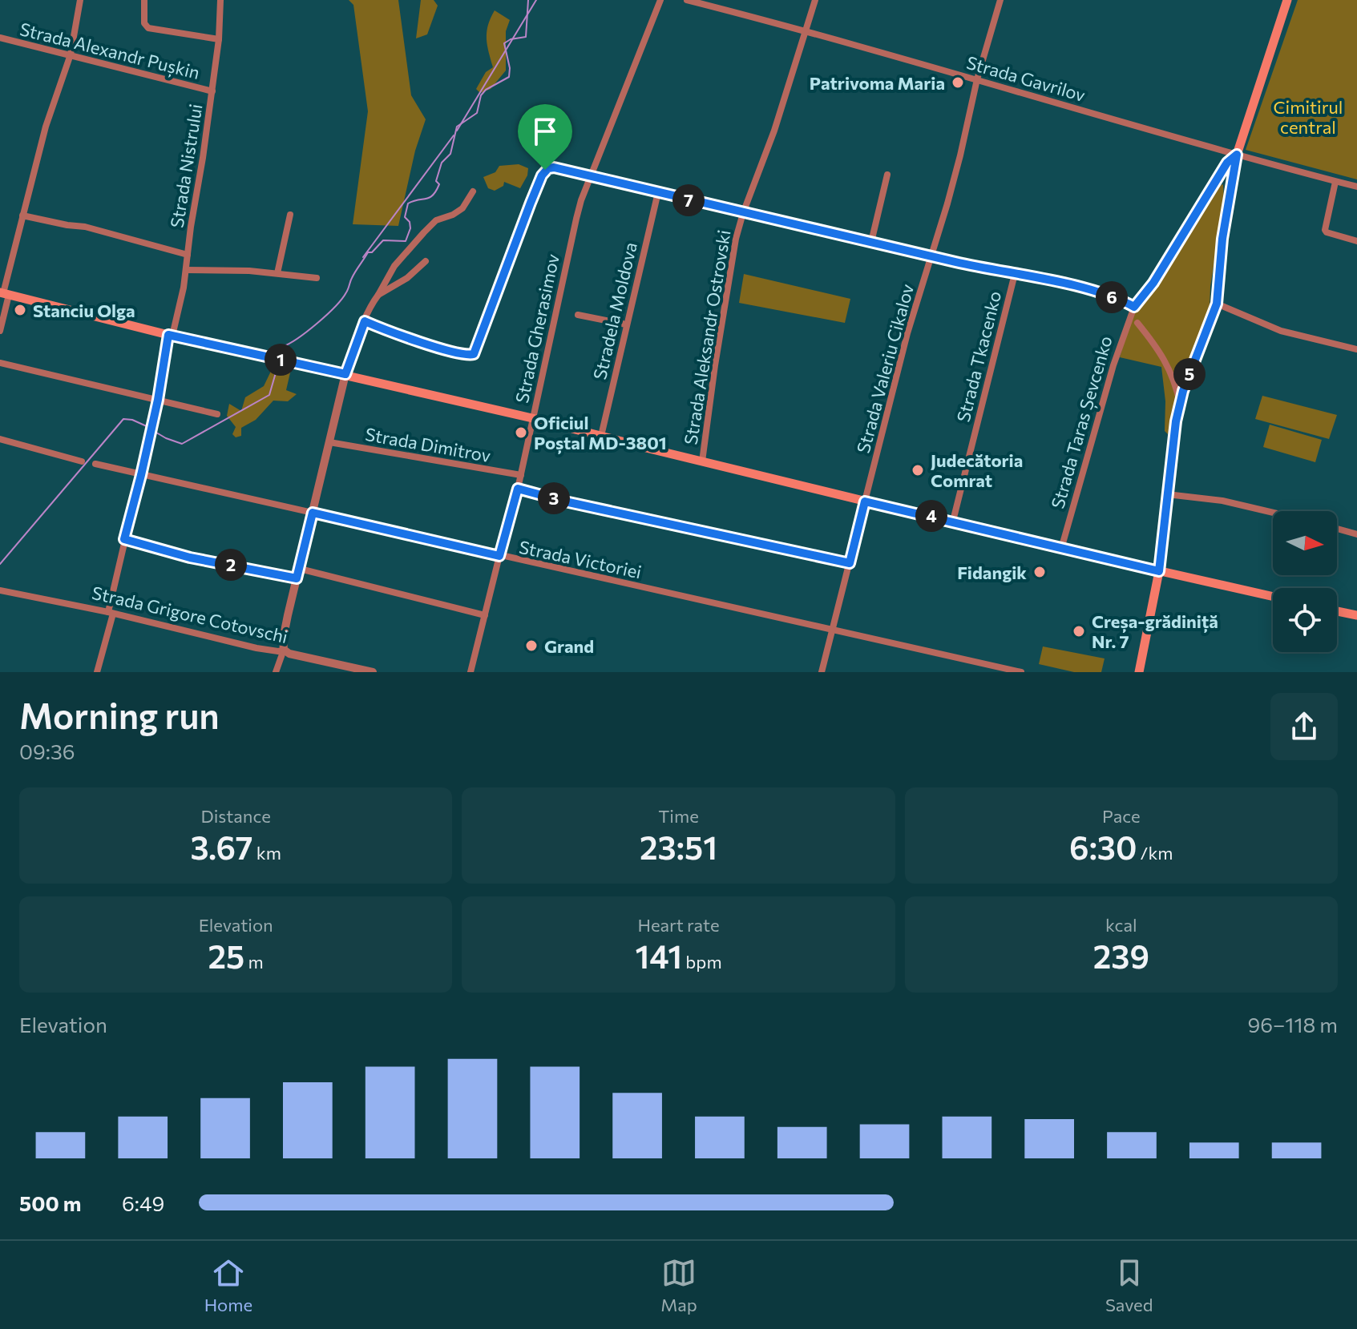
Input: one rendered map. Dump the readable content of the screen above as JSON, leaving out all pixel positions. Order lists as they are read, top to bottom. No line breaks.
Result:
{"streets":{"main road":["Strada Taras Șevcenko"],"street":["Strada Alexandr Pușkin","Strada Gavrilov","Strada Nistrului","Stradela Moldova","Strada Gherasimov","Strada Aleksandr Ostrovski","Strada Tkacenko","Strada Valeriu Cikalov","Strada Dimitrov","Strada Victoriei","Strada Grigore Cotovschi"]},"crossings":[["Strada Alexandr Pușkin","Strada Nistrului"],["Strada Gavrilov","Strada Aleksandr Ostrovski"],["Strada Gavrilov","Strada Valeriu Cikalov"],["Strada Gavrilov","Strada Taras Șevcenko"],["Strada Nistrului","Strada Victoriei"],["Strada Nistrului","Strada Grigore Cotovschi"],["Strada Gherasimov","Strada Dimitrov"],["Strada Gherasimov","Strada Victoriei"],["Strada Valeriu Cikalov","Strada Victoriei"]],"parks":["Cimitirul central"],"places":["Patrivoma Maria","Stanciu Olga","Oficiul Poștal MD-3801","Judecătoria Comrat","Fidangik","Creșa-grădiniță Nr. 7","Grand"],"north":"right","page":{"pins":["7","6","1","5","3","4","2"],"heading":["Morning run","09:36"],"stats":[["Distance","3.67 km"],["Time","23:51"],["Pace","6:30 /km"],["Elevation","25 m"],["Heart rate","141 bpm"],["kcal","239"]],"chart":["Elevation","96–118 m"],"list":[{"name":"500 m","note":"6:49"}],"tabs":["Home","Map","Saved"]}}
